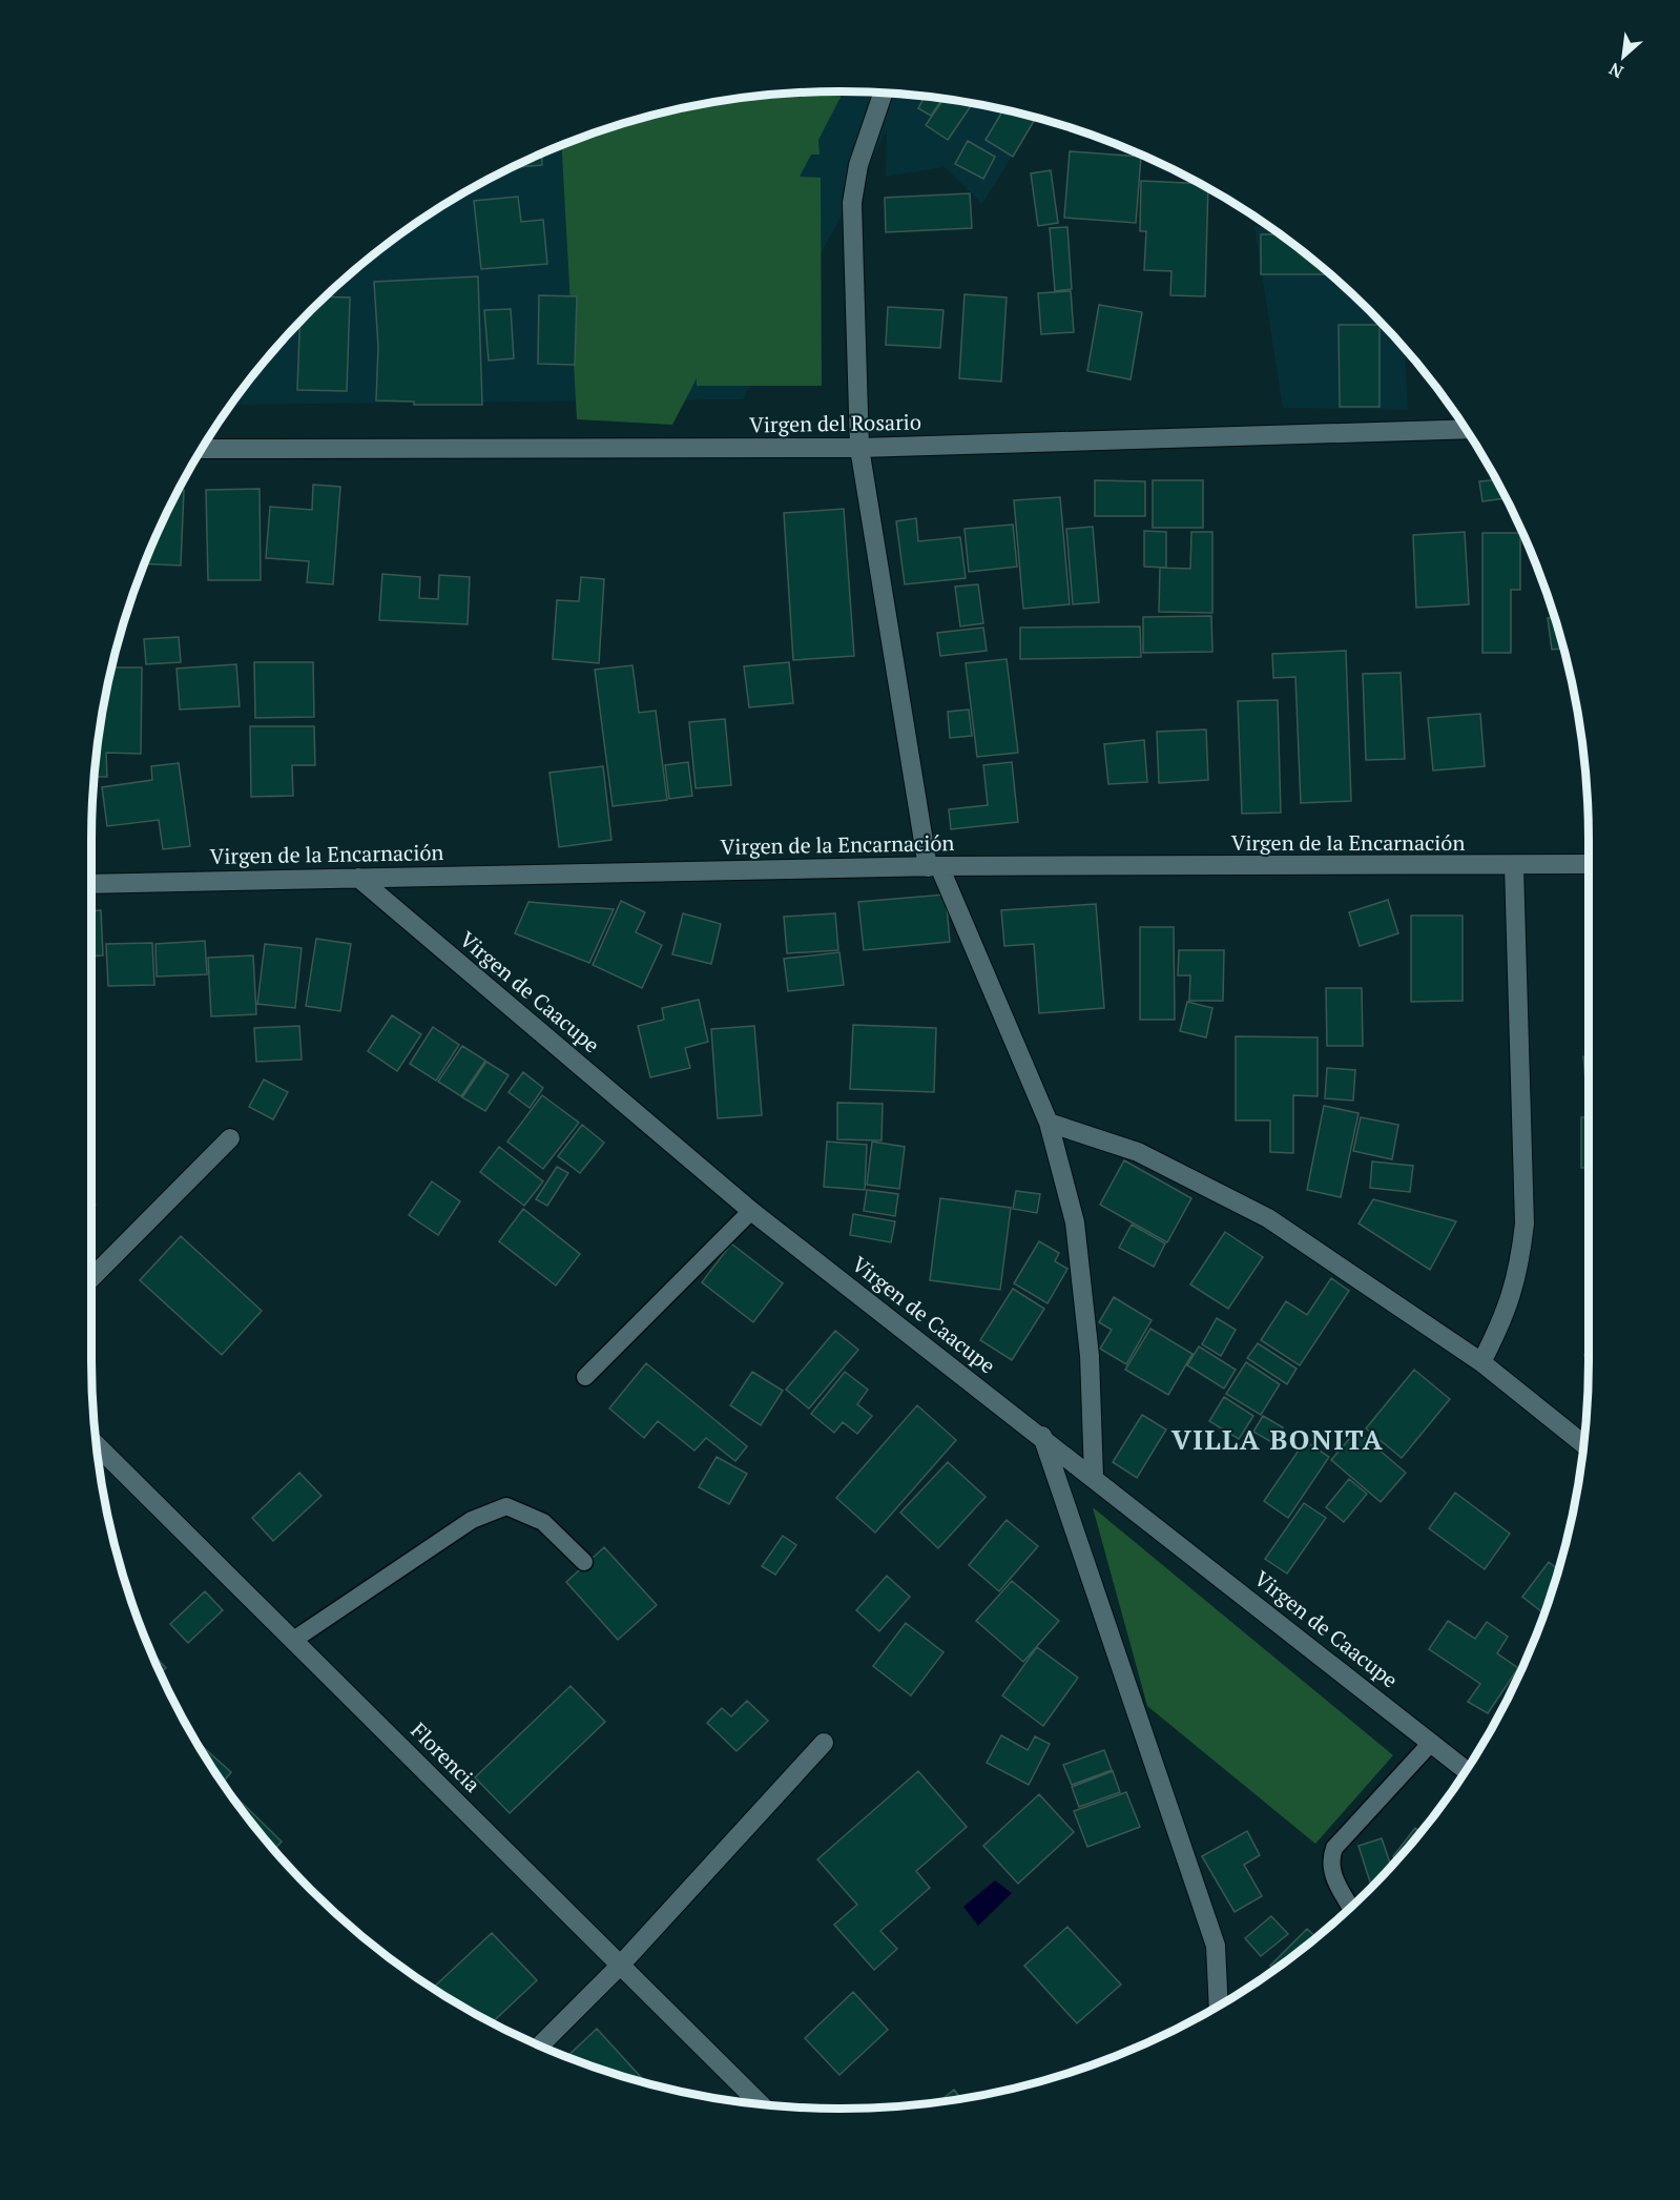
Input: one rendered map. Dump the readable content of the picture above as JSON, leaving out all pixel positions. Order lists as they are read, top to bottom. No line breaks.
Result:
{"streets":{"street":["Virgen del Rosario","Virgen de la Encarnación","Virgen de Caacupe","Florencia"]},"crossings":[["Virgen de la Encarnación","Virgen de Caacupe"]],"districts":["VILLA BONITA"],"north":"bottom left"}
